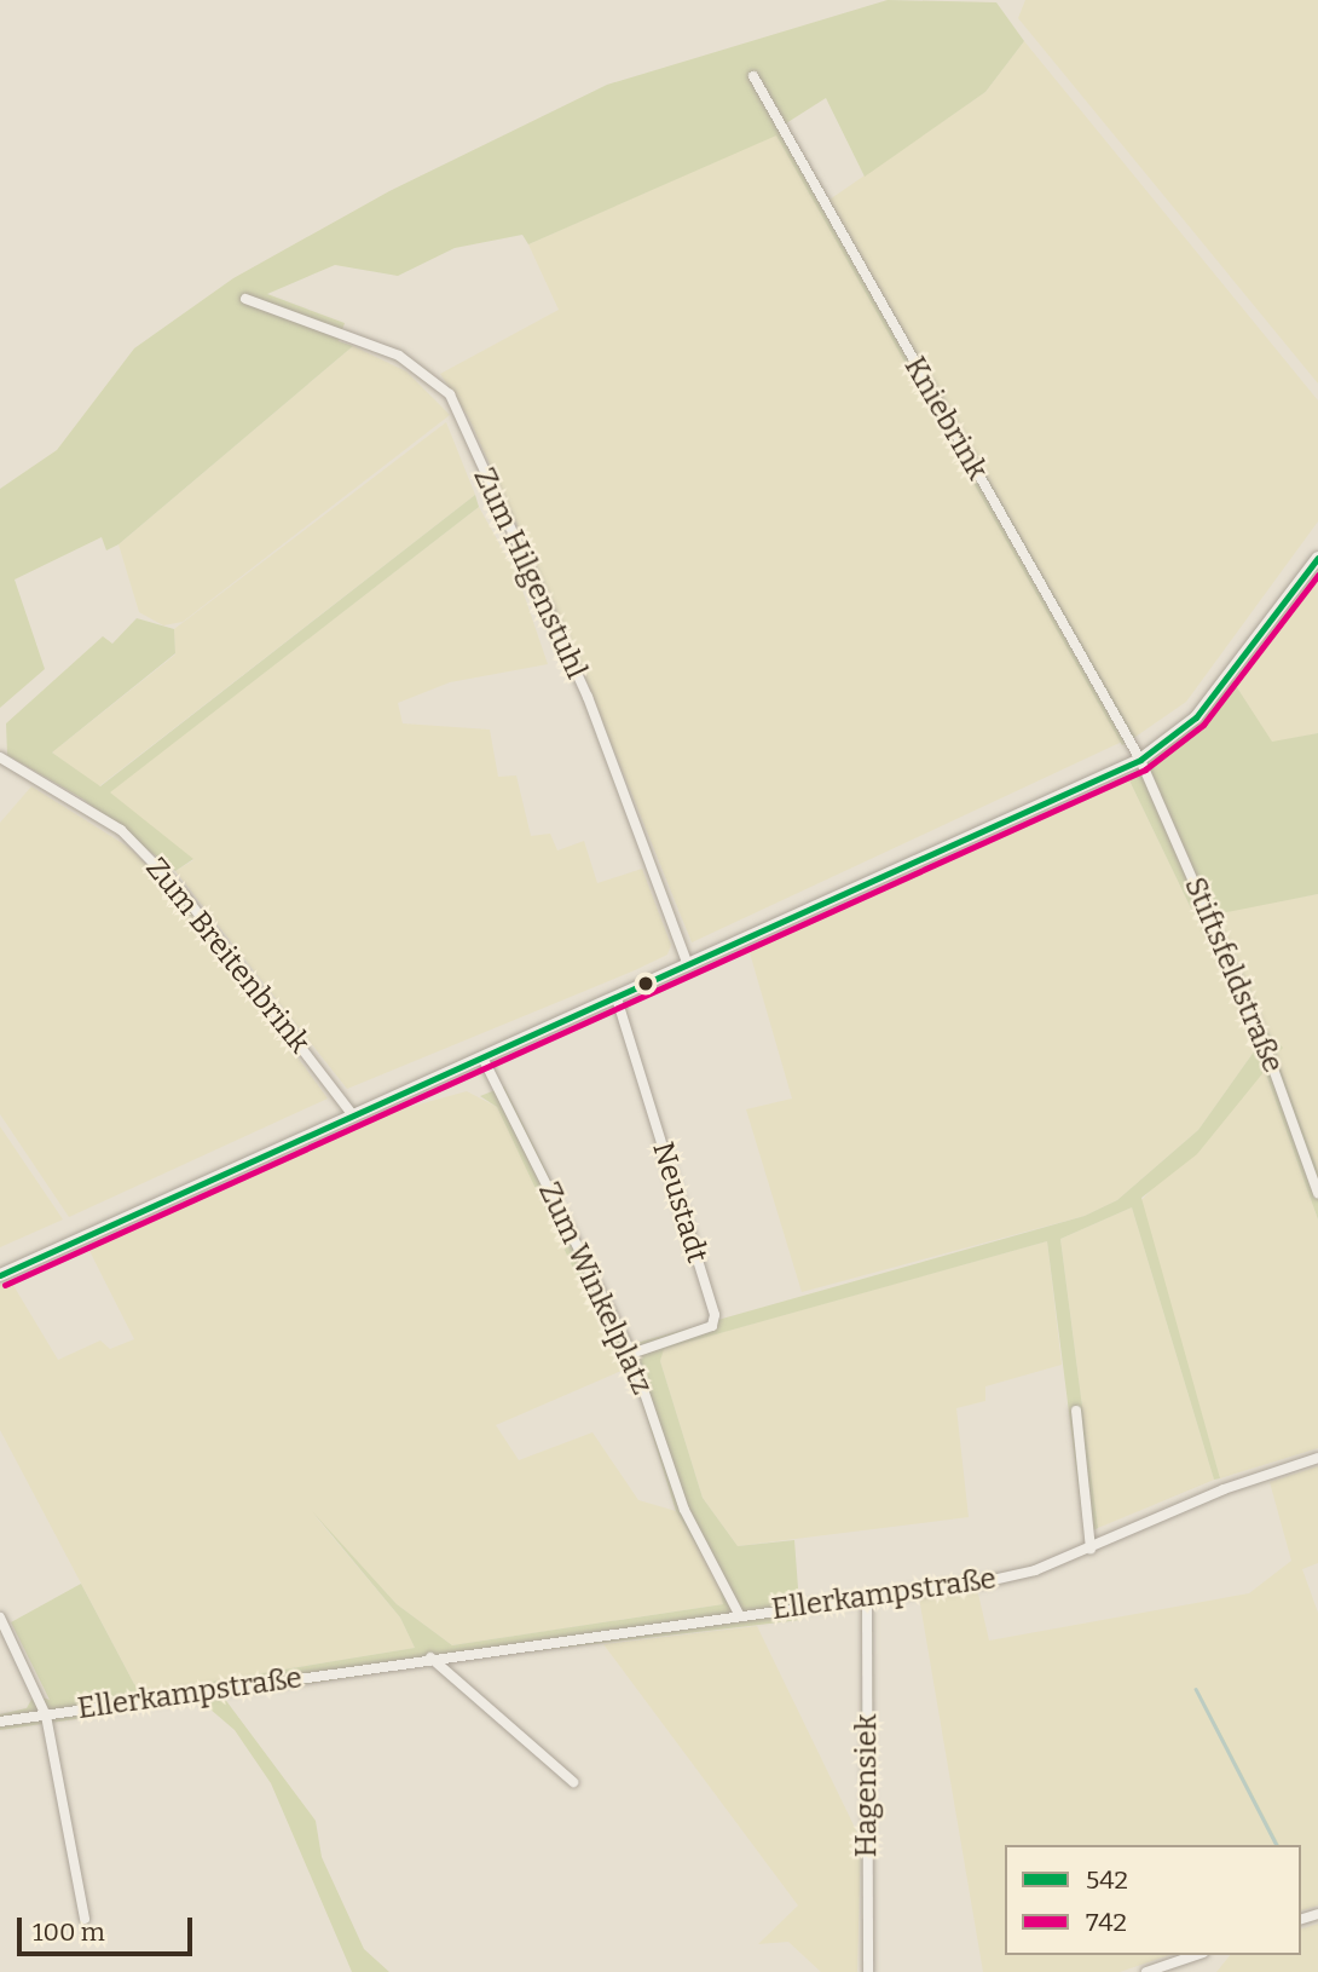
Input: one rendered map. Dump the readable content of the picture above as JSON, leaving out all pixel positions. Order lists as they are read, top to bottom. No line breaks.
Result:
{"streets":{"street":["Kniebrink","Zum Hilgenstuhl","Zum Breitenbrink","Stiftsfeldstraße","Neustadt","Zum Winkelplatz","Ellerkampstraße","Hagensiek"]},"crossings":[["Kniebrink","Stiftsfeldstraße"],["Neustadt","Zum Winkelplatz"],["Zum Winkelplatz","Ellerkampstraße"],["Ellerkampstraße","Hagensiek"]],"lines":["transit line 542","transit line 742"],"legend":["542","742"],"scale_bar":"100 m"}
